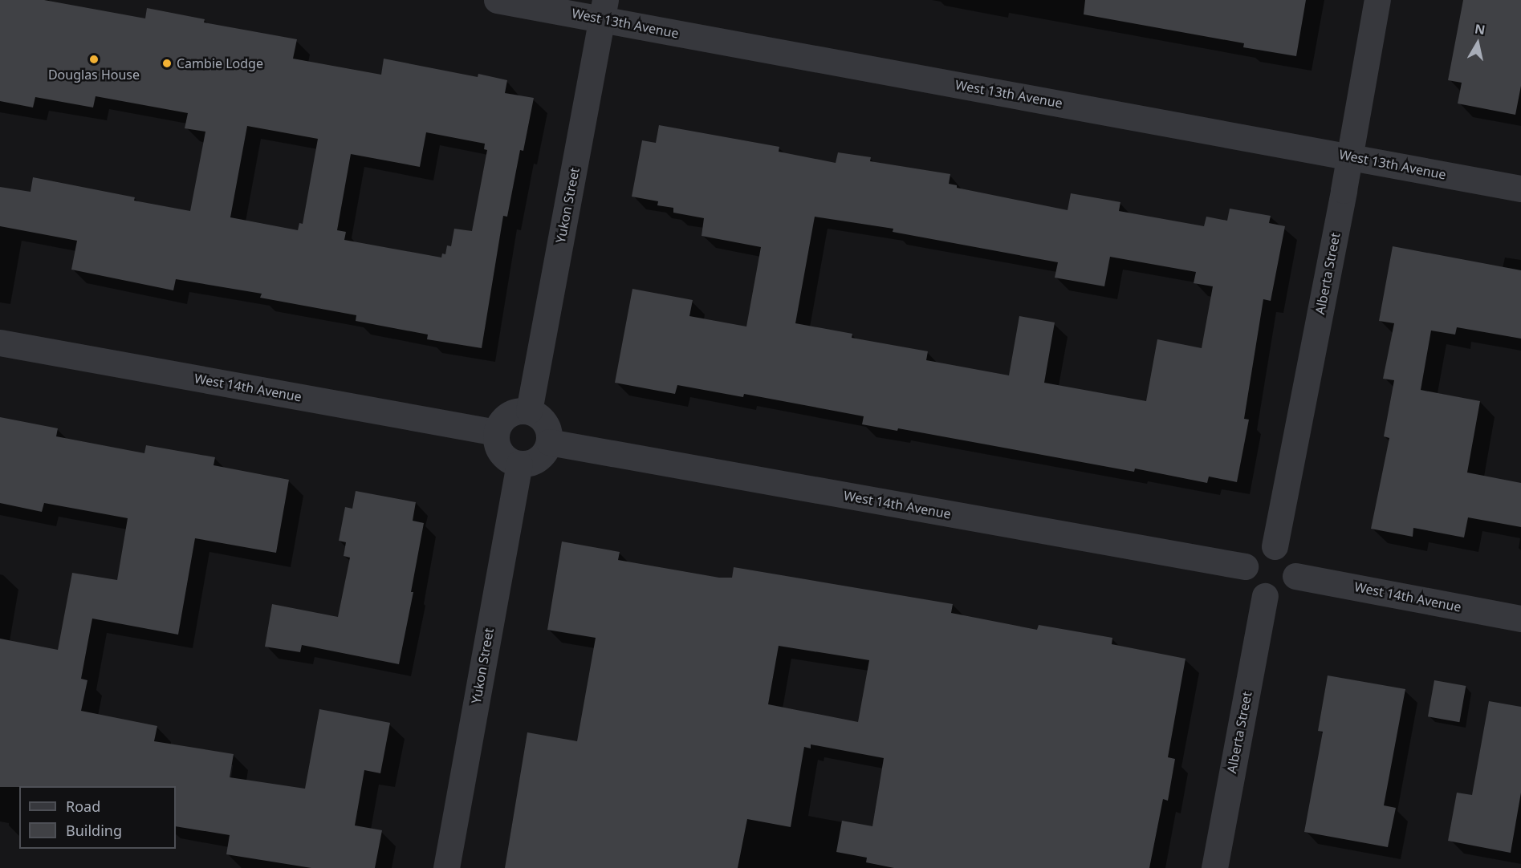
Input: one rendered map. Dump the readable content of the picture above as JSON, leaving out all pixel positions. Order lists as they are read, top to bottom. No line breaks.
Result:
{"streets":{"street":["West 13th Avenue","Yukon Street","Alberta Street","West 14th Avenue"]},"crossings":[["West 13th Avenue","Yukon Street"],["West 13th Avenue","Alberta Street"],["Yukon Street","West 14th Avenue"],["Alberta Street","West 14th Avenue"]],"places":["Douglas House","Cambie Lodge"],"legend":["Road","Building"],"north":"top"}
